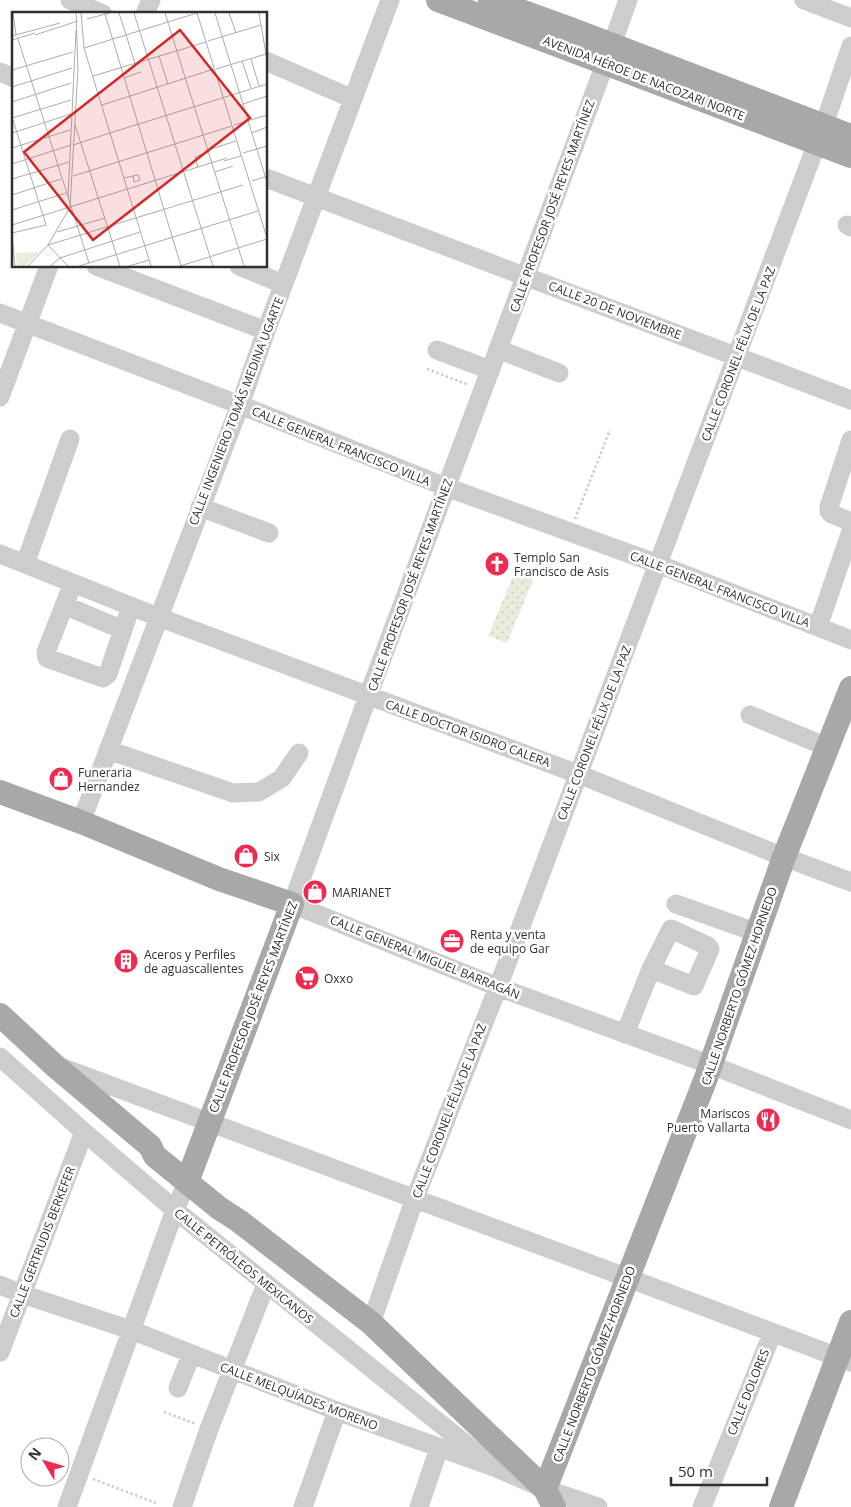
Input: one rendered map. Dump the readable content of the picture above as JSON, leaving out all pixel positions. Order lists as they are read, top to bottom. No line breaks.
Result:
{"streets":{"main road":["AVENIDA HÉROE DE NACOZARI NORTE","CALLE PROFESOR JOSÉ REYES MARTÍNEZ","CALLE GENERAL MIGUEL BARRAGÁN","CALLE NORBERTO GÓMEZ HORNEDO"],"street":["CALLE 20 DE NOVIEMBRE","CALLE CORONEL FÉLIX DE LA PAZ","CALLE INGENIERO TOMÁS MEDINA UGARTE","CALLE GENERAL FRANCISCO VILLA","CALLE DOCTOR ISIDRO CALERA","CALLE GERTRUDIS BERKEFER","CALLE PETRÓLEOS MEXICANOS","CALLE DOLORES","CALLE MELQUÍADES MORENO"]},"crossings":[["AVENIDA HÉROE DE NACOZARI NORTE","CALLE PROFESOR JOSÉ REYES MARTÍNEZ"],["AVENIDA HÉROE DE NACOZARI NORTE","CALLE CORONEL FÉLIX DE LA PAZ"],["CALLE PROFESOR JOSÉ REYES MARTÍNEZ","CALLE 20 DE NOVIEMBRE"],["CALLE PROFESOR JOSÉ REYES MARTÍNEZ","CALLE GENERAL FRANCISCO VILLA"],["CALLE PROFESOR JOSÉ REYES MARTÍNEZ","CALLE DOCTOR ISIDRO CALERA"],["CALLE PROFESOR JOSÉ REYES MARTÍNEZ","CALLE GENERAL MIGUEL BARRAGÁN"],["CALLE PROFESOR JOSÉ REYES MARTÍNEZ","CALLE PETRÓLEOS MEXICANOS"],["CALLE PROFESOR JOSÉ REYES MARTÍNEZ","CALLE MELQUÍADES MORENO"],["CALLE 20 DE NOVIEMBRE","CALLE CORONEL FÉLIX DE LA PAZ"],["CALLE 20 DE NOVIEMBRE","CALLE INGENIERO TOMÁS MEDINA UGARTE"],["CALLE CORONEL FÉLIX DE LA PAZ","CALLE GENERAL FRANCISCO VILLA"],["CALLE CORONEL FÉLIX DE LA PAZ","CALLE DOCTOR ISIDRO CALERA"],["CALLE CORONEL FÉLIX DE LA PAZ","CALLE GENERAL MIGUEL BARRAGÁN"],["CALLE INGENIERO TOMÁS MEDINA UGARTE","CALLE GENERAL FRANCISCO VILLA"],["CALLE INGENIERO TOMÁS MEDINA UGARTE","CALLE DOCTOR ISIDRO CALERA"],["CALLE INGENIERO TOMÁS MEDINA UGARTE","CALLE GENERAL MIGUEL BARRAGÁN"],["CALLE DOCTOR ISIDRO CALERA","CALLE NORBERTO GÓMEZ HORNEDO"],["CALLE GENERAL MIGUEL BARRAGÁN","CALLE NORBERTO GÓMEZ HORNEDO"],["CALLE NORBERTO GÓMEZ HORNEDO","CALLE MELQUÍADES MORENO"],["CALLE GERTRUDIS BERKEFER","CALLE PETRÓLEOS MEXICANOS"],["CALLE GERTRUDIS BERKEFER","CALLE MELQUÍADES MORENO"],["CALLE PETRÓLEOS MEXICANOS","CALLE MELQUÍADES MORENO"]],"places":{"church":["Templo San Francisco de Asis"],"shop":["Funeraria Hernandez","Six","MARIANET"],"office":["Renta y venta de equipo Gar"],"building":["Aceros y Perfiles de aguascalientes"],"supermarket":["Oxxo"],"restaurant":["Mariscos Puerto Vallarta"]},"scale_bar":"50 m","north":"top left"}
